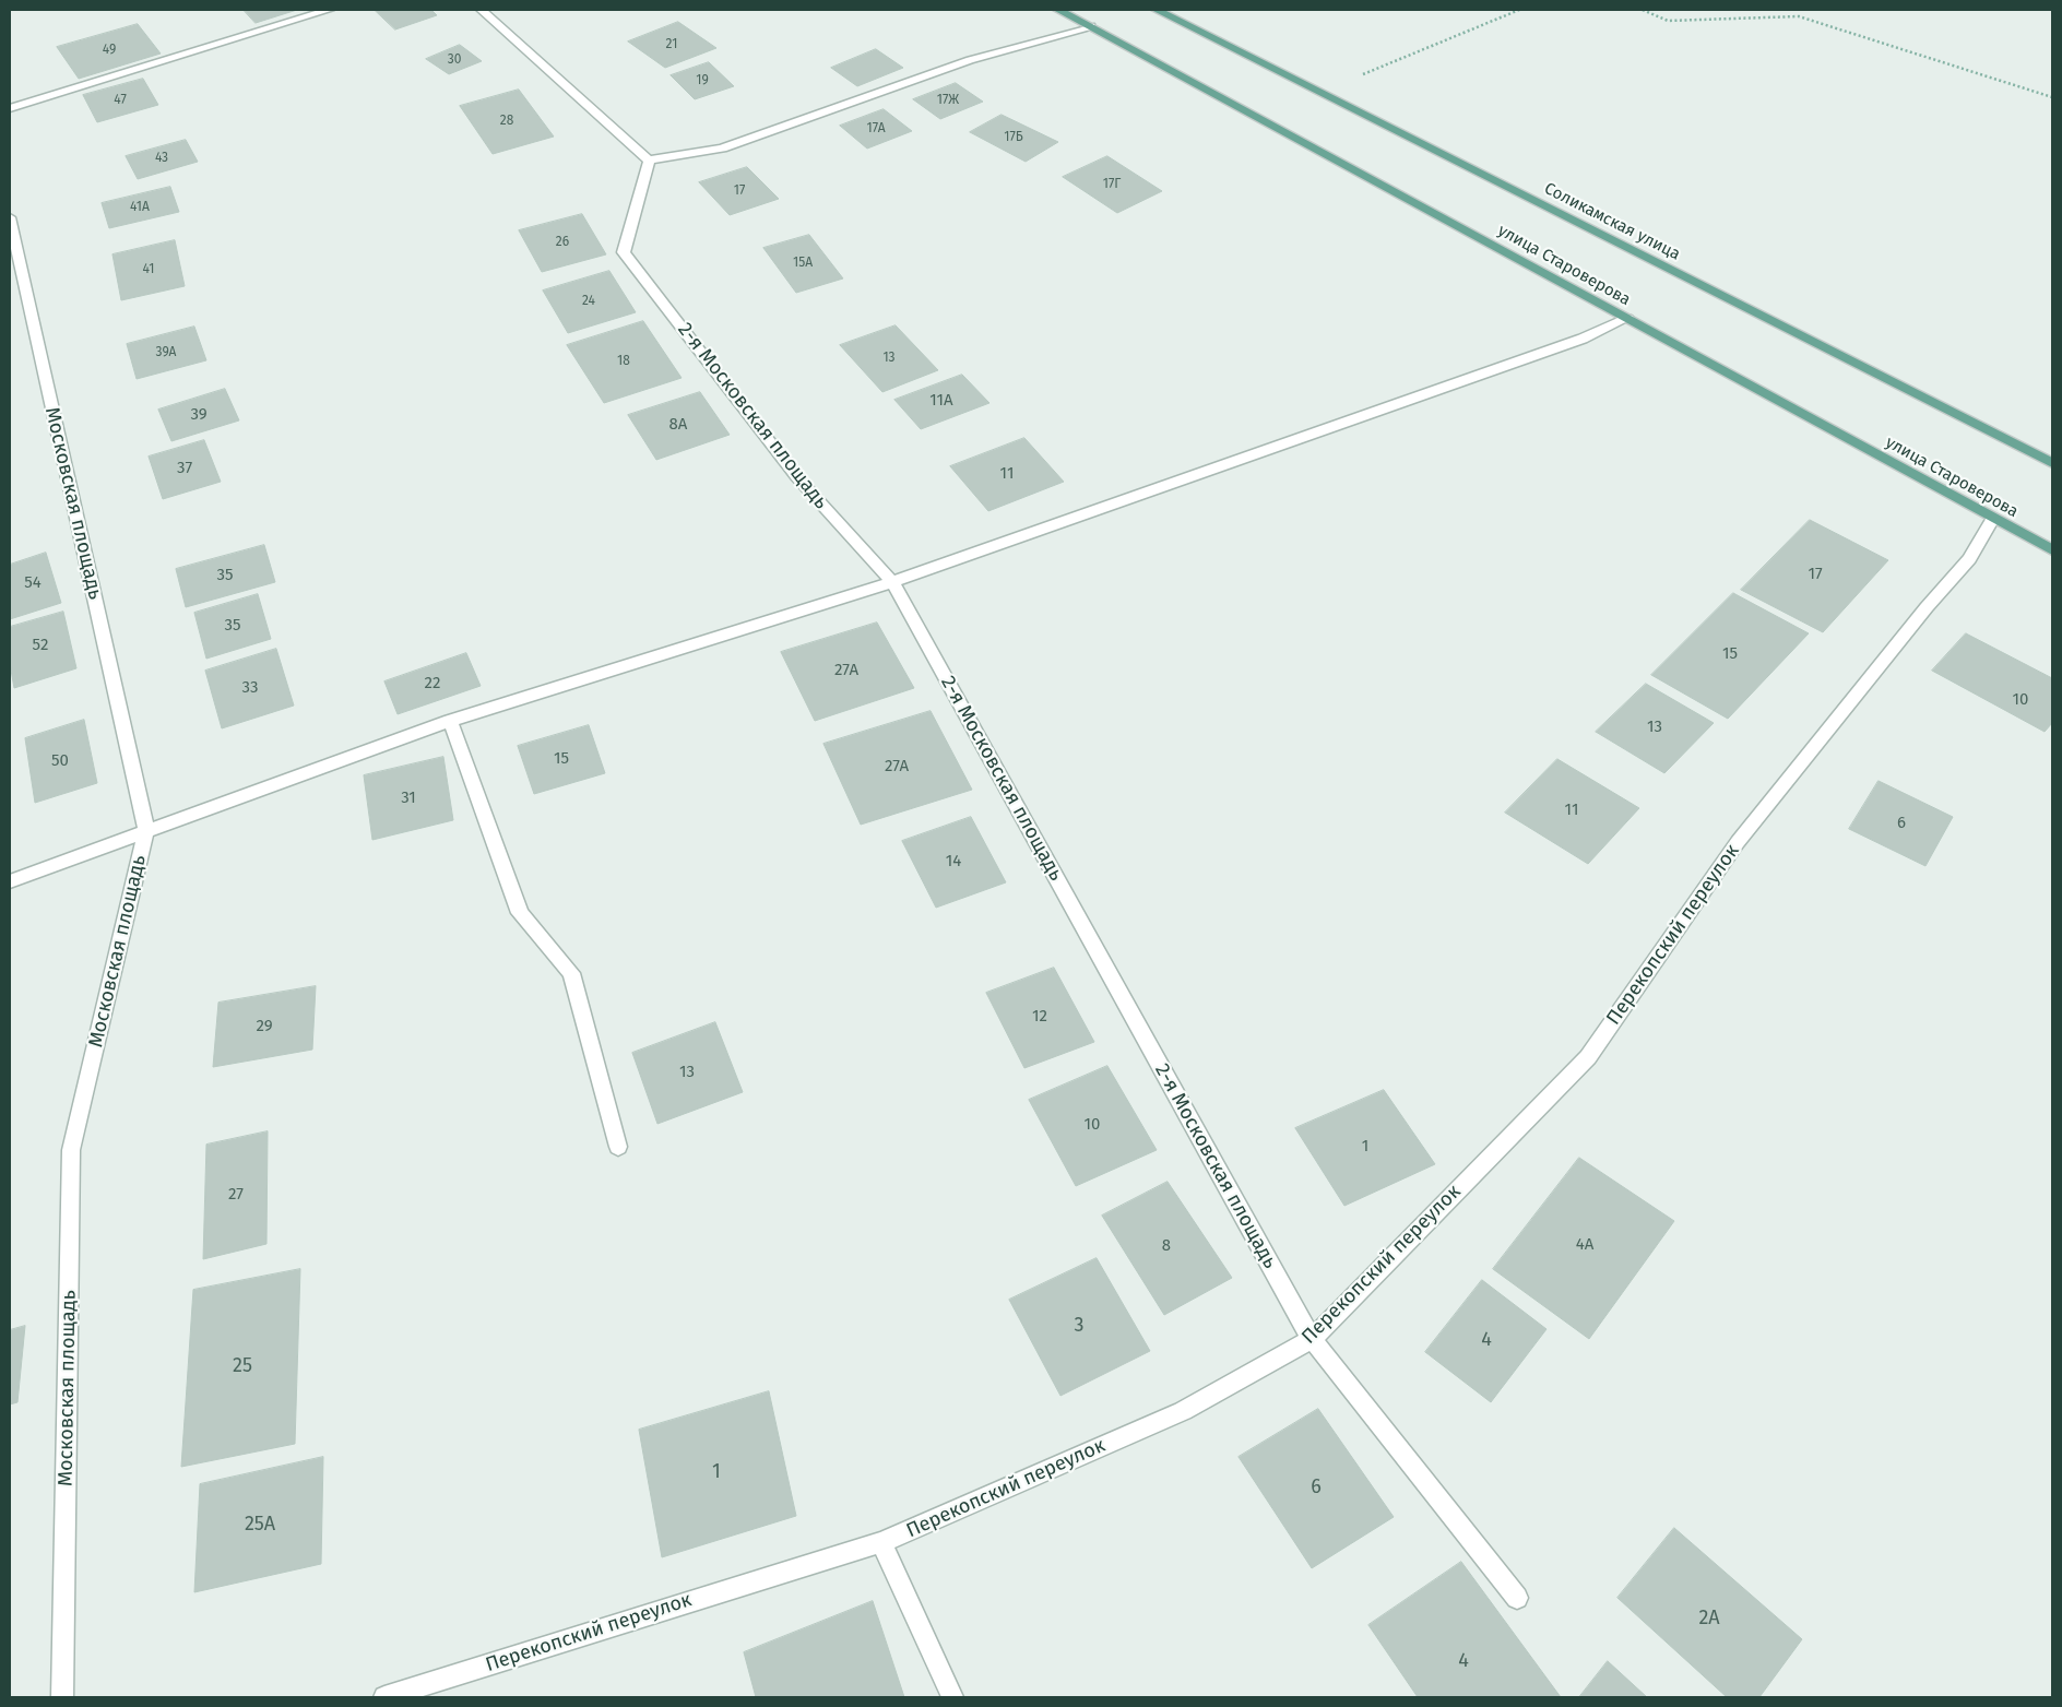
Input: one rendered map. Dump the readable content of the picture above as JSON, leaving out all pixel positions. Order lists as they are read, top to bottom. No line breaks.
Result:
{"streets":{"main road":["Соликамская улица","улица Староверова"],"street":["2-я Московская площадь","Московская площадь","Перекопский переулок"]},"crossings":[["улица Староверова","Перекопский переулок"],["2-я Московская площадь","Перекопский переулок"]],"house_numbers":["21","49","30","19","47","17Ж","28","17А","17Б","43","17Г","17","41А","26","15А","41","24","39А","13","18","11А","39","8А","37","11","17","35","54","35","52","15","27А","22","33","10","13","15","50","27А","31","11","6","14","12","29","13","10","1","27","4А","8","3","4","25","1","6","25А","2А","4"]}
